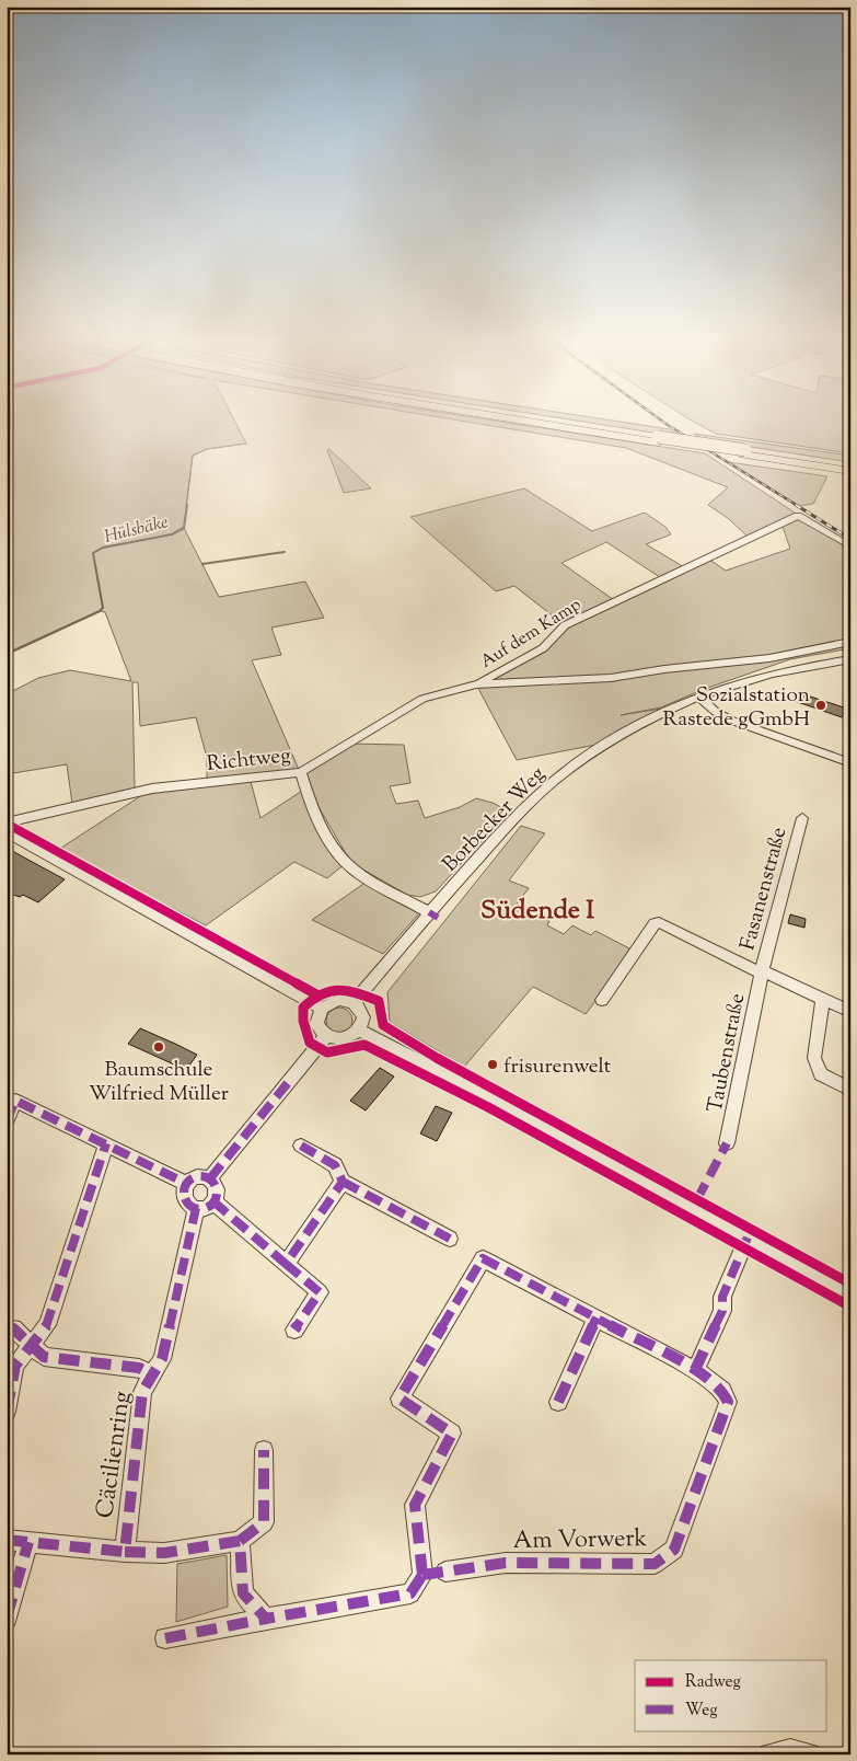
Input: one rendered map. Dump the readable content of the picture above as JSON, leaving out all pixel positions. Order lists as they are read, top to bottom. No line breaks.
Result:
{"streets":{"street":["Auf dem Kamp","Richtweg","Borbecker Weg","Fasanenstraße","Taubenstraße","Cäcilienring","Am Vorwerk"]},"crossings":[["Auf dem Kamp","Richtweg"],["Fasanenstraße","Taubenstraße"]],"districts":["Südende I"],"water":["Hülsbäke"],"places":["Sozialstation Rastede gGmbH","Baumschule Wilfried Müller","frisurenwelt"],"legend":["Radweg","Weg"]}
